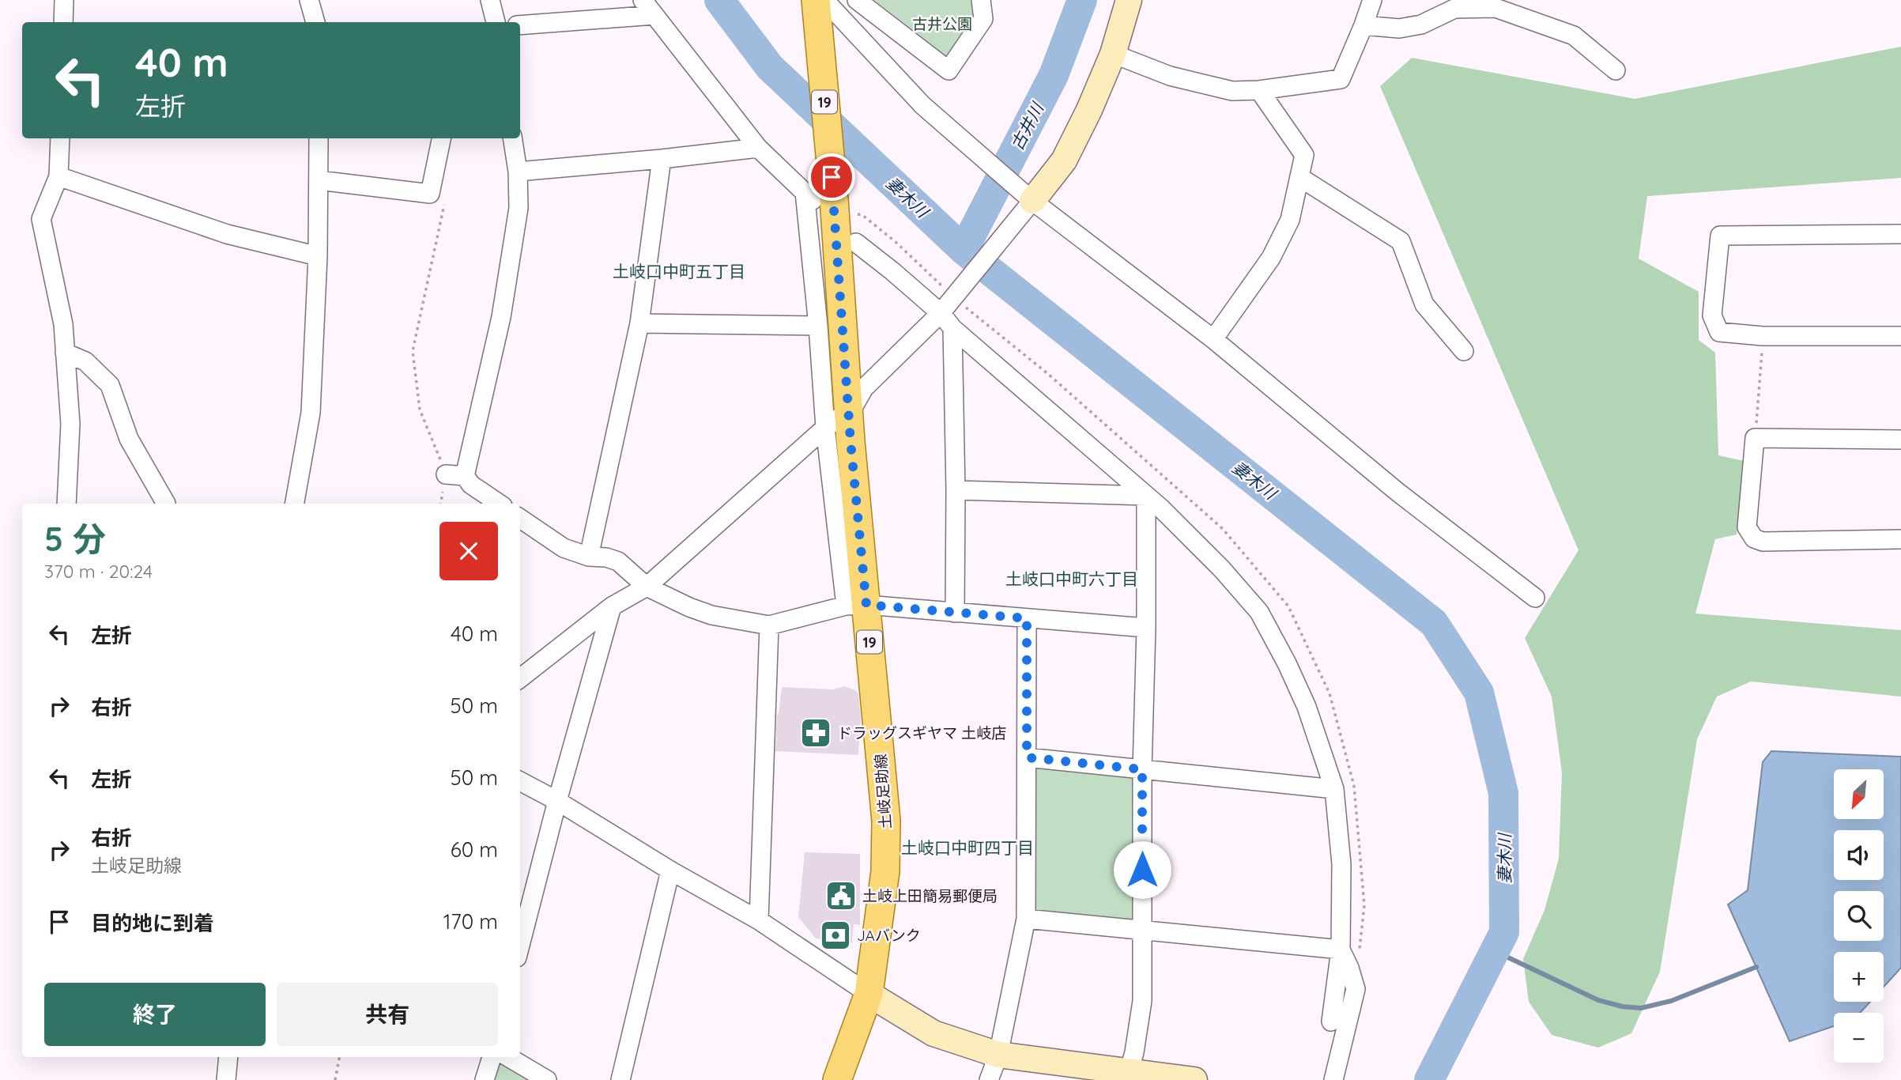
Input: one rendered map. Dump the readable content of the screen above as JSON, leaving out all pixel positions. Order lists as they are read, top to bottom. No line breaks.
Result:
{"streets":{"main road":["19","土岐足助線"]},"districts":["土岐口中町五丁目","土岐口中町六丁目","土岐口中町四丁目"],"water":["古井川","妻木川"],"parks":["古井公園"],"places":{"pharmacy":["ドラッグスギヤマ 土岐店"],"public building":["土岐上田簡易郵便局"],"bank":["JAバンク"]},"north":"bottom left","page":{"turn":["40 m","左折"],"heading":["5 分","370 m · 20:24"],"list":[{"name":"左折","value":"40 m"},{"name":"右折","value":"50 m"},{"name":"左折","value":"50 m"},{"name":"右折","note":"土岐足助線","value":"60 m"},{"name":"目的地に到着","value":"170 m"}],"map_buttons":["+","−"],"buttons":["終了","共有"]}}
